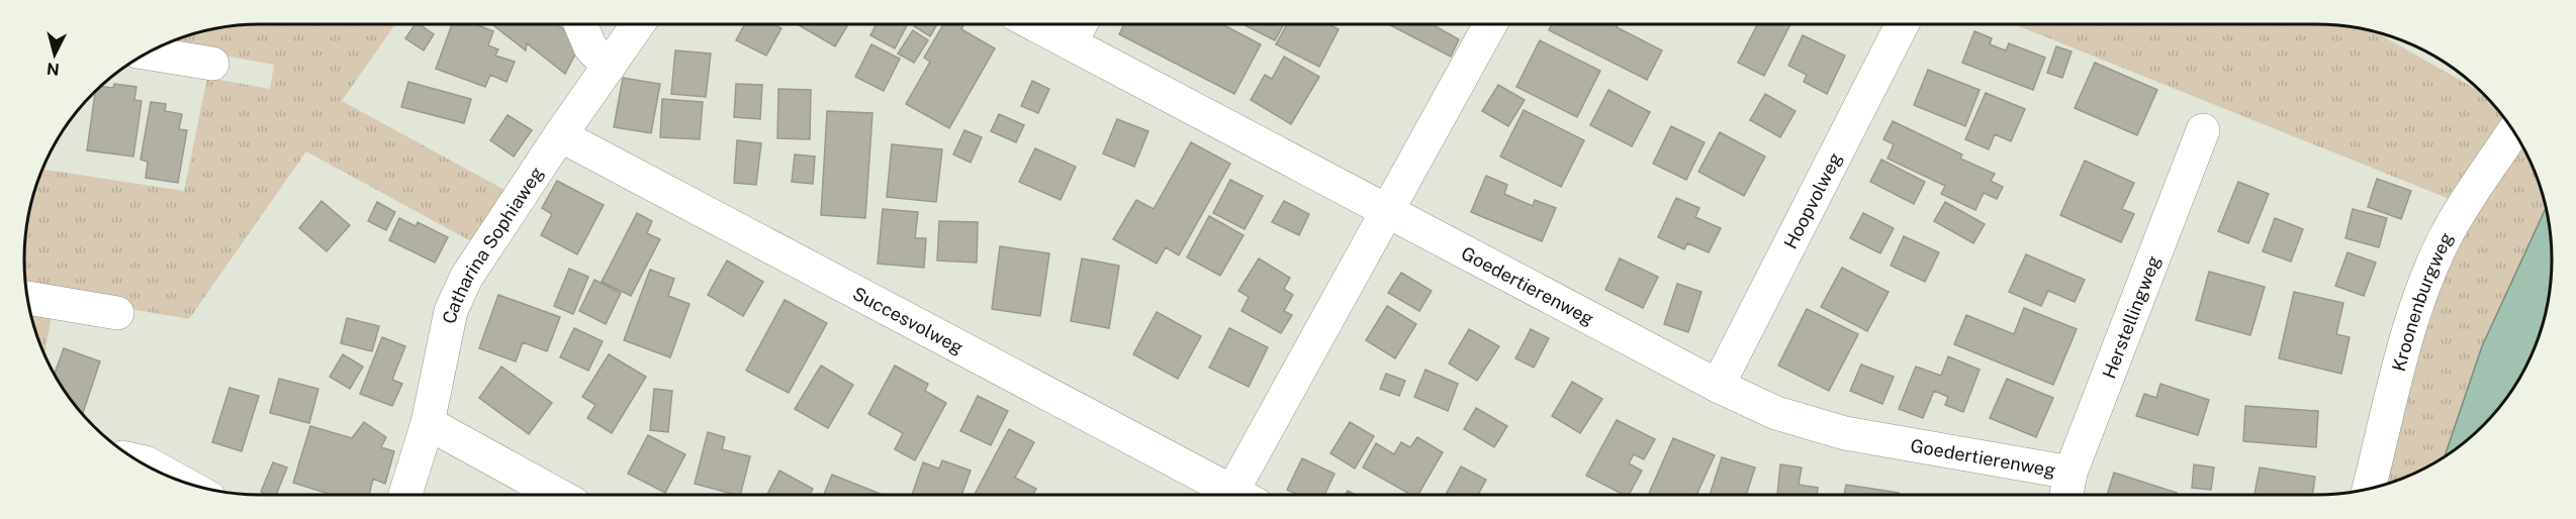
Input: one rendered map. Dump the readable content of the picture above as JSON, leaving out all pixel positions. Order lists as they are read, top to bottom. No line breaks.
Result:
{"streets":{"street":["Hoopvolweg","Catharina Sophiaweg","Goedertierenweg","Kroonenburgweg","Herstellingweg","Succesvolweg"]},"crossings":[["Hoopvolweg","Goedertierenweg"],["Catharina Sophiaweg","Succesvolweg"],["Goedertierenweg","Herstellingweg"]],"north":"bottom"}
